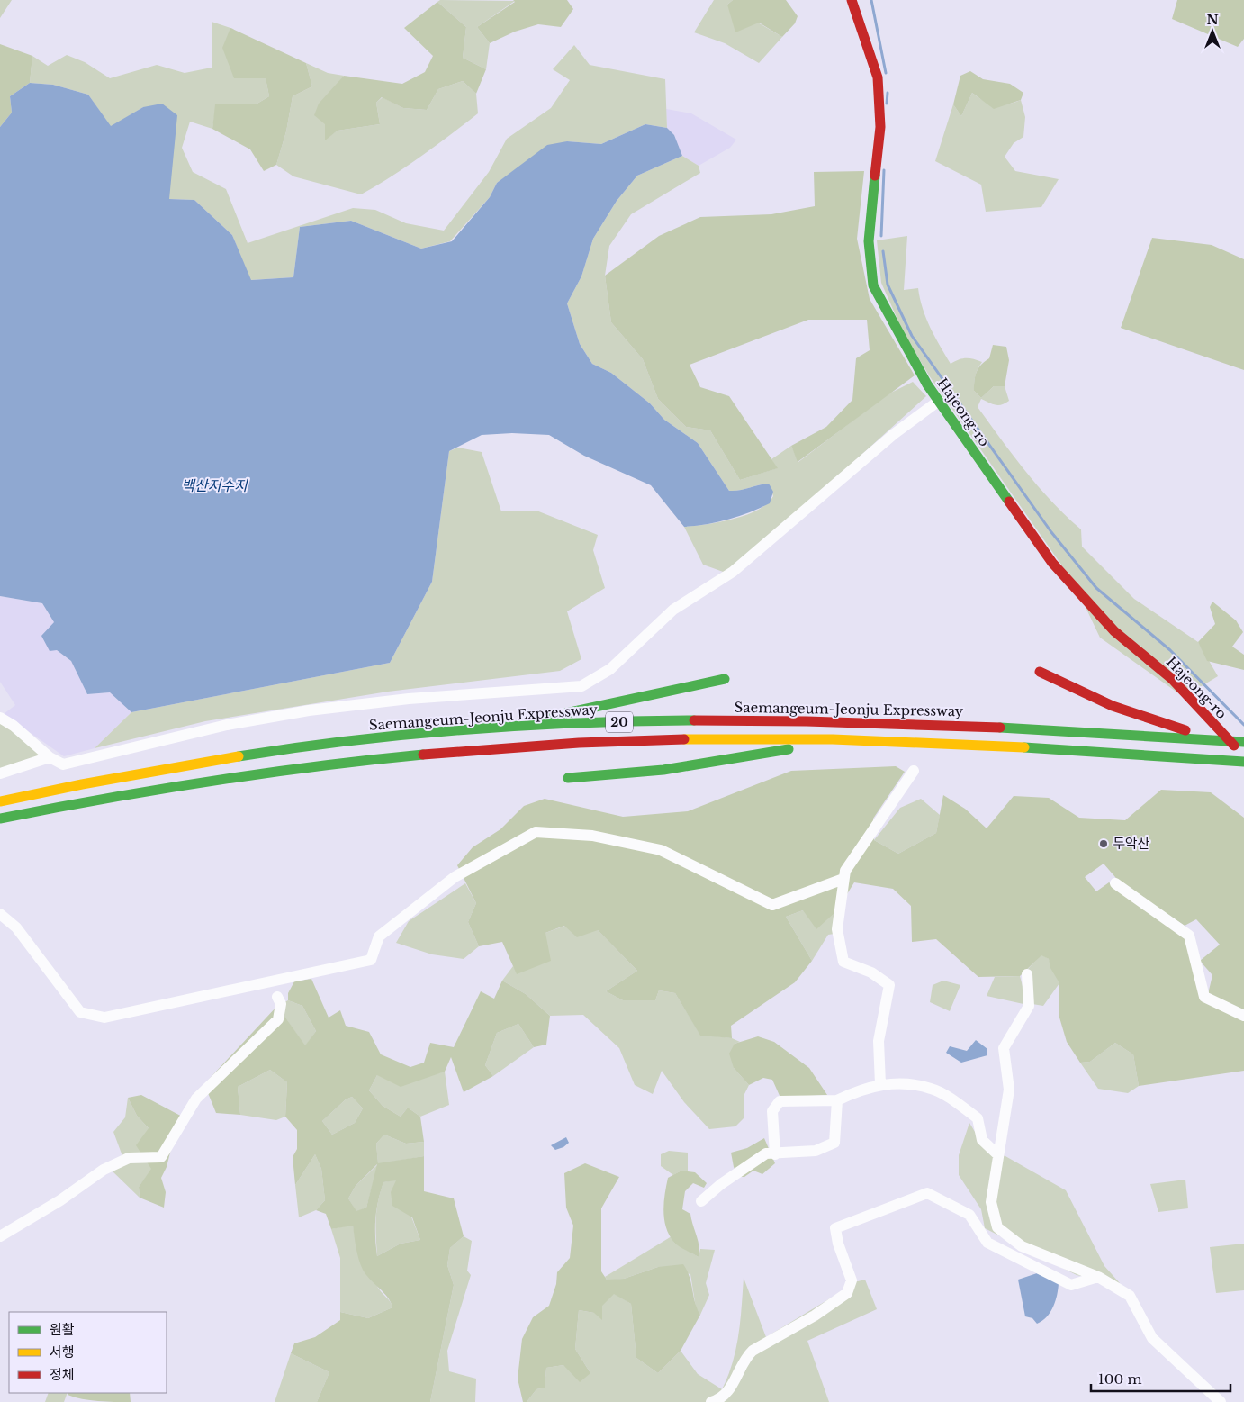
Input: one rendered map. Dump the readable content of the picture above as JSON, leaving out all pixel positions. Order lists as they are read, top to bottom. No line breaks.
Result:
{"streets":{"main road":["Hajeong-ro","Saemangeum-Jeonju Expressway","20"]},"water":["백산저수지"],"places":["두악산"],"legend":["원활","서행","정체"],"scale_bar":"100 m","north":"top"}
